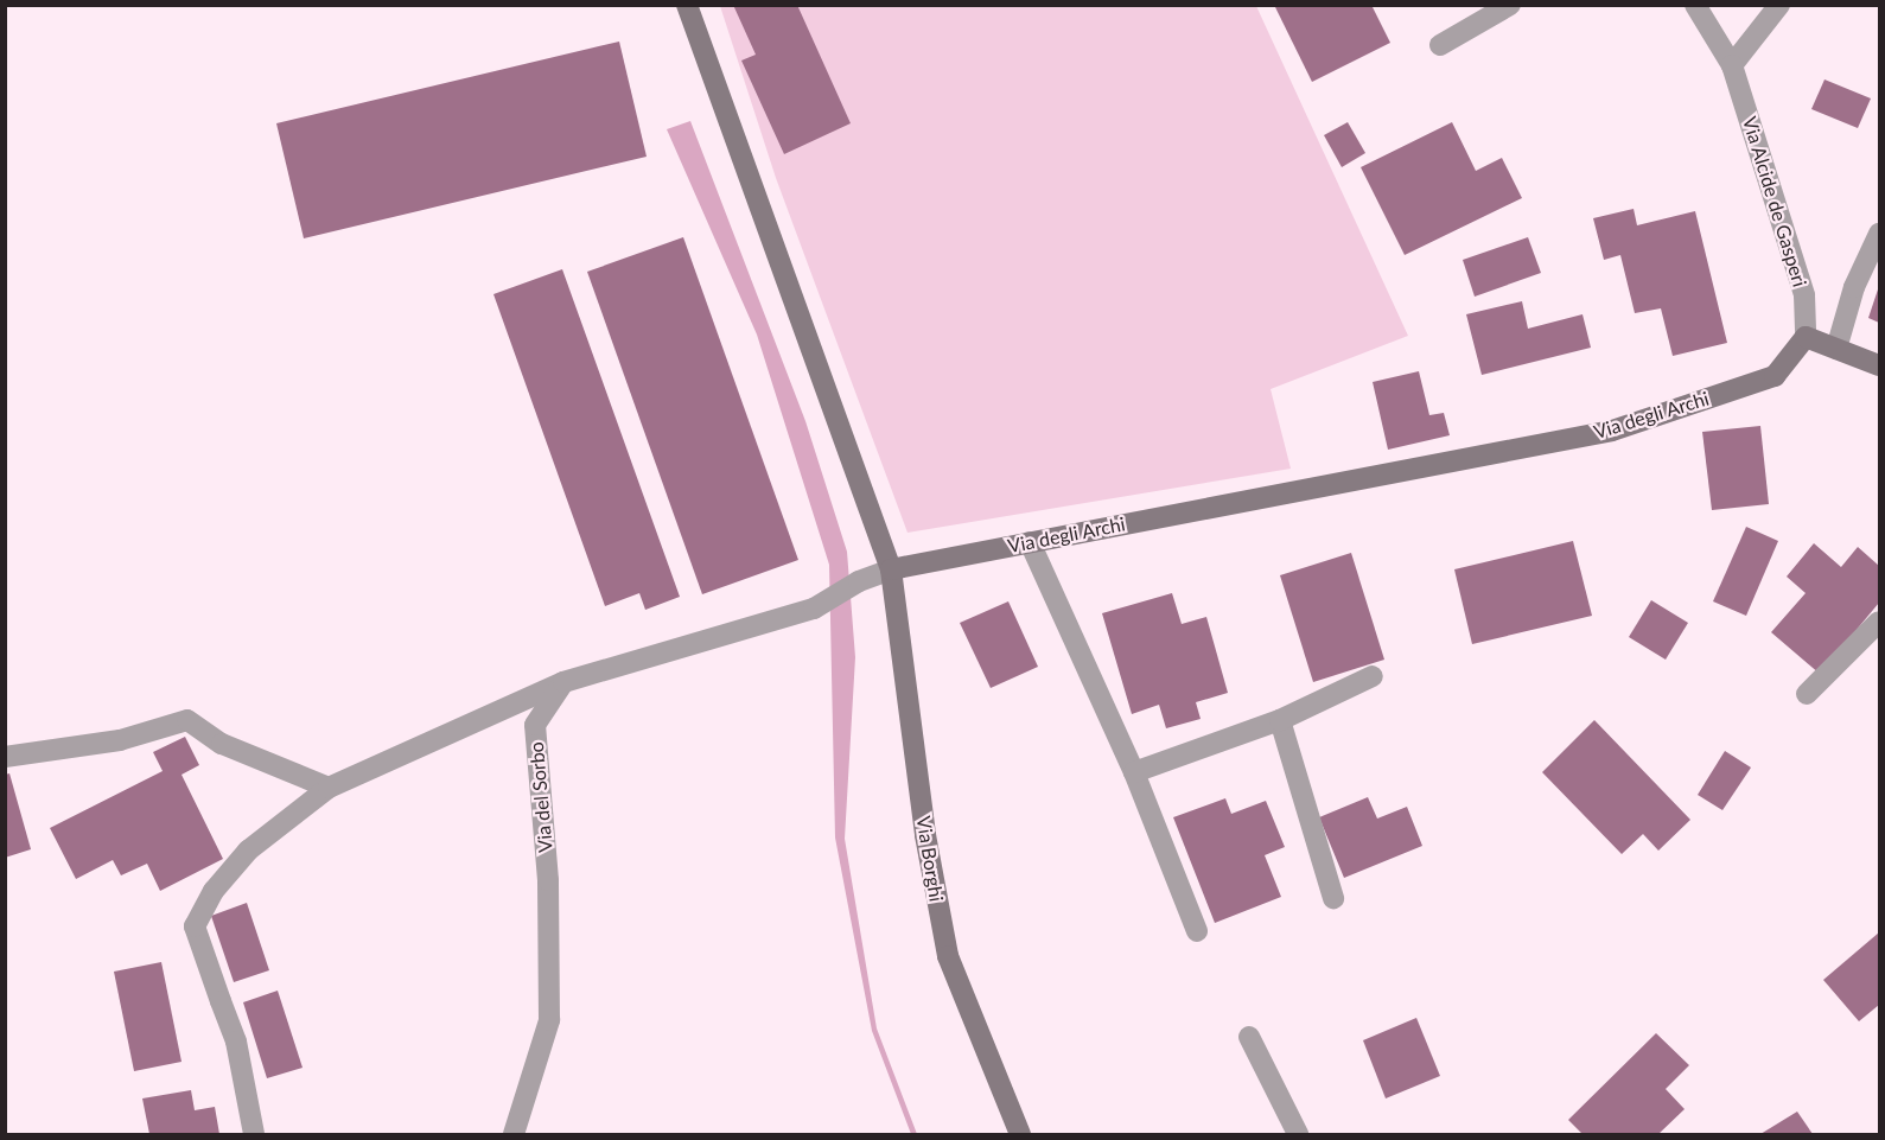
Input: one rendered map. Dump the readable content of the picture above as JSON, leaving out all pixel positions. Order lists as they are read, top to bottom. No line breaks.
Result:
{"streets":{"main road":["Via degli Archi","Via Borghi"],"street":["Via Alcide de Gasperi","Via del Sorbo"]},"crossings":[["Via Alcide de Gasperi","Via degli Archi"],["Via degli Archi","Via Borghi"]]}
